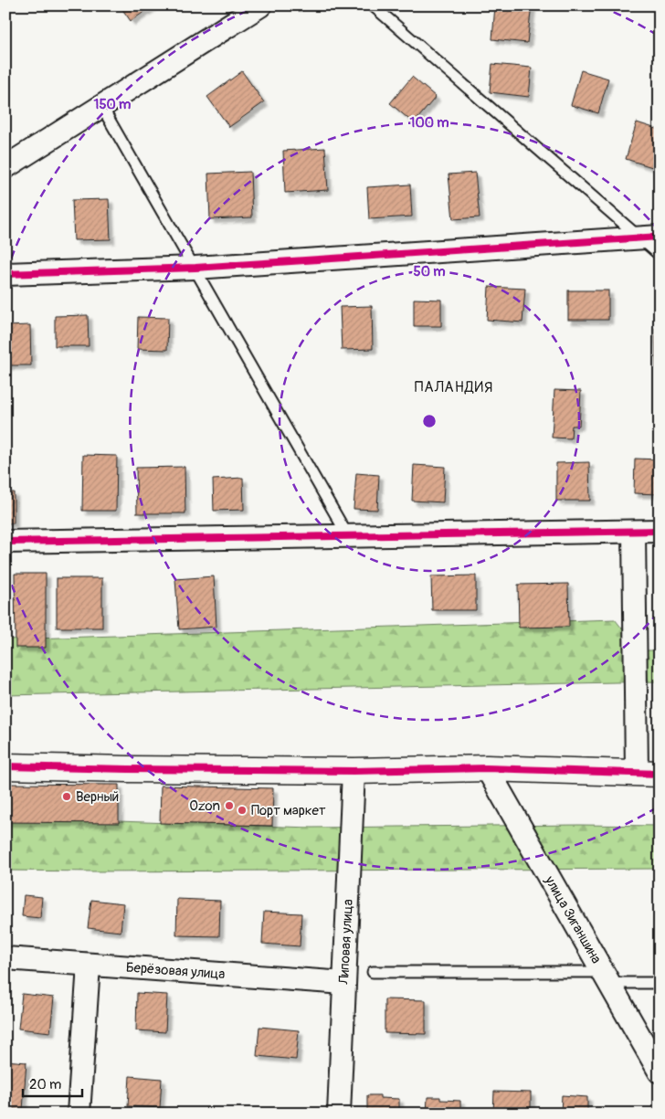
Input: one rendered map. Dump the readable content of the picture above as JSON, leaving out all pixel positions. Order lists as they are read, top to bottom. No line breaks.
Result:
{"streets":{"street":["улица Зиганшина","Липовая улица","Берёзовая улица"]},"crossings":[["Липовая улица","Берёзовая улица"]],"districts":["ПАЛАНДИЯ"],"places":["Верный","Ozon","Порт маркет"],"scale_bar":"20 m","rings":["150 m","100 m","50 m"]}
